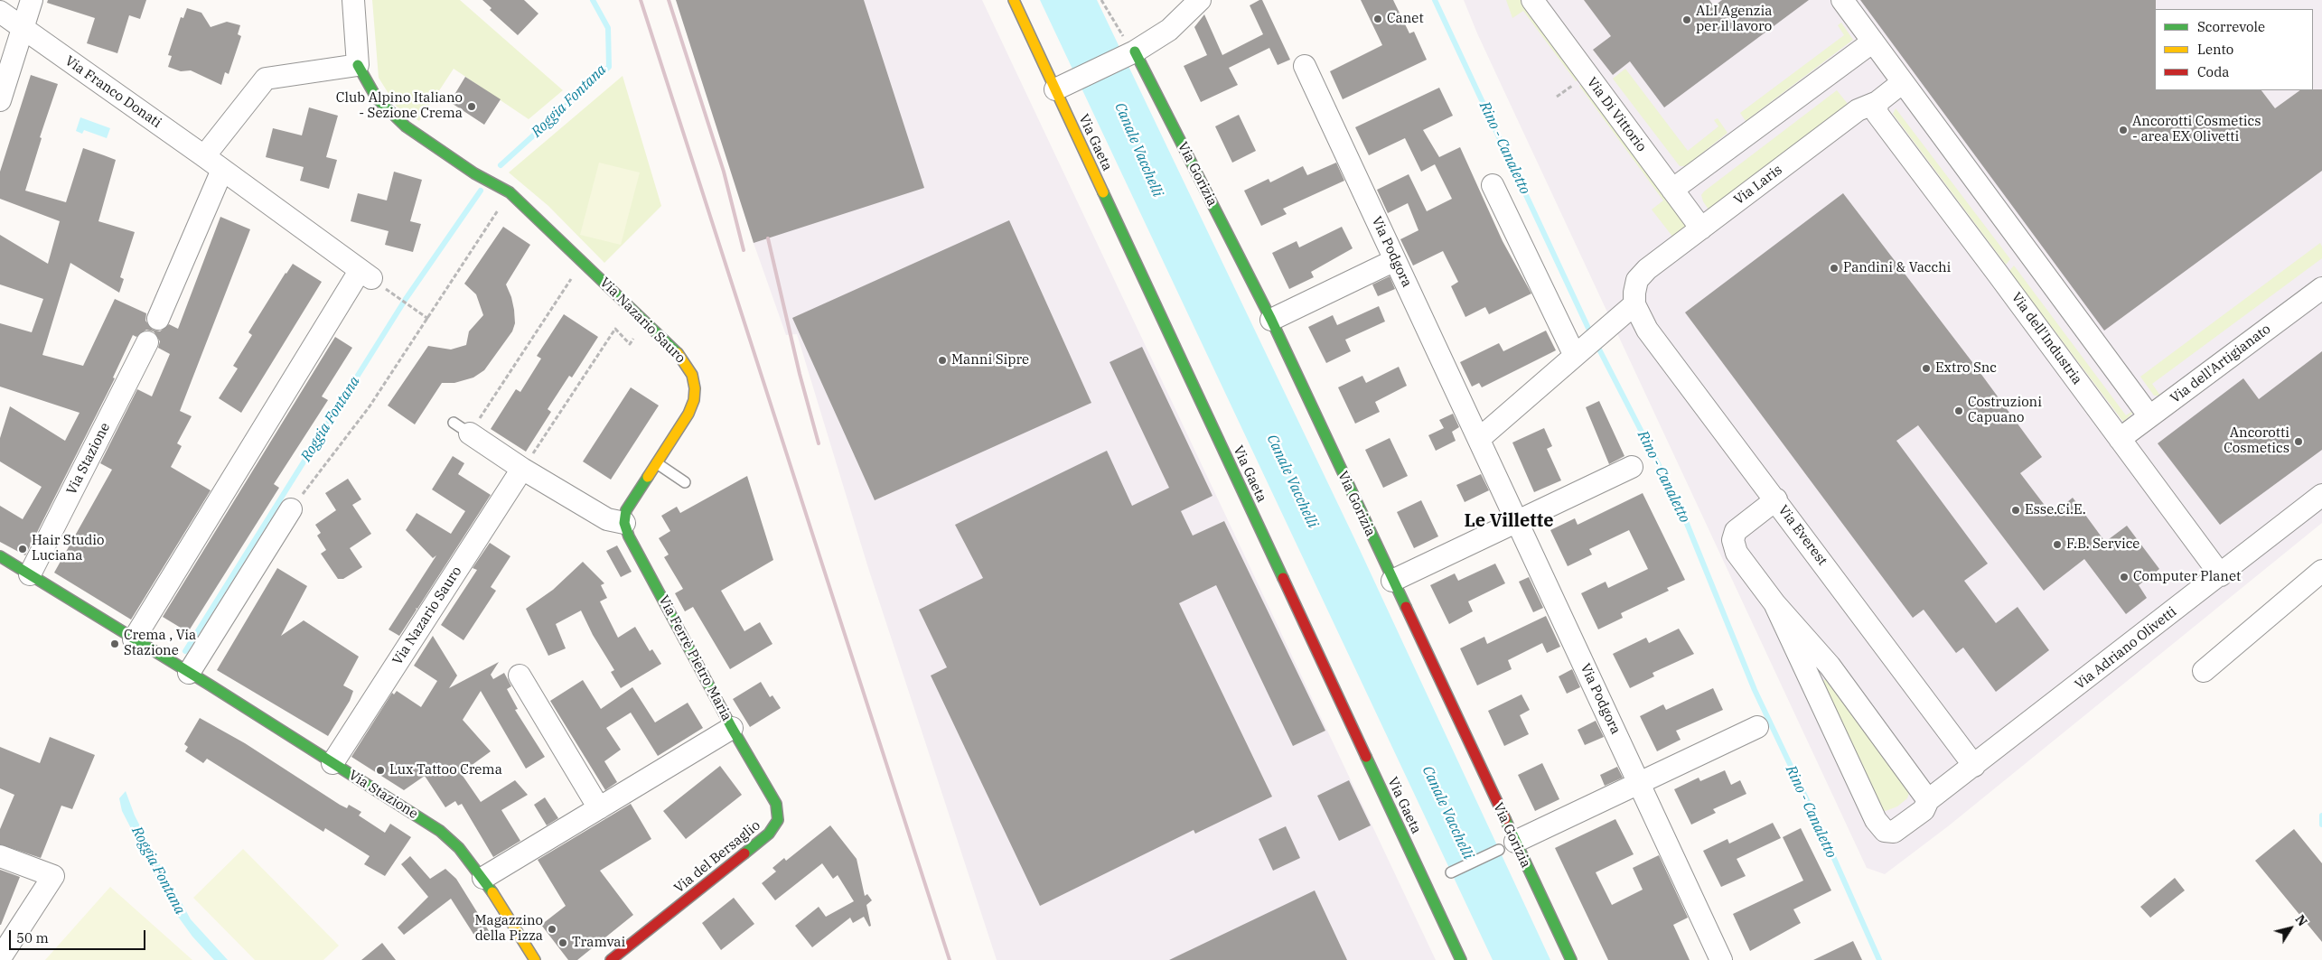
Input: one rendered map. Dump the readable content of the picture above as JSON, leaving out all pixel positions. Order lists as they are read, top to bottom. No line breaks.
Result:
{"streets":{"street":["Via Franco Donati","Via Di Vittorio","Via Gaeta","Via Gorizia","Via Laris","Via Podgora","Via Nazario Sauro","Via dell'Industria","Via dell'Artigianato","Via Stazione","Via Everest","Via Adriano Olivetti","Via Ferrè Pietro Maria","Via del Bersaglio"]},"crossings":[["Via Di Vittorio","Via Laris"],["Via Laris","Via dell'Industria"],["Via Laris","Via Everest"],["Via Nazario Sauro","Via Stazione"],["Via Nazario Sauro","Via Ferrè Pietro Maria"],["Via dell'Industria","Via dell'Artigianato"],["Via dell'Industria","Via Adriano Olivetti"],["Via Stazione","Via Ferrè Pietro Maria"],["Via Everest","Via Adriano Olivetti"],["Via Ferrè Pietro Maria","Via del Bersaglio"]],"districts":["Le Villette"],"water":["Roggia Fontana","Rino - Canaletto","Canale Vacchelli"],"places":["Canet","ALI Agenzia per il lavoro","Club Alpino Italiano - Sezione Crema","Ancorotti Cosmetics - area EX Olivetti","Pandini & Vacchi","Manni Sipre","Extro Snc","Costruzioni Capuano","Ancorotti Cosmetics","Esse.Ci.E.","F.B. Service","Hair Studio Luciana","Computer Planet","Crema , Via Stazione","Lux Tattoo Crema","Magazzino della Pizza","Tramvai"],"legend":["Scorrevole","Lento","Coda"],"scale_bar":"50 m","north":"top right"}
